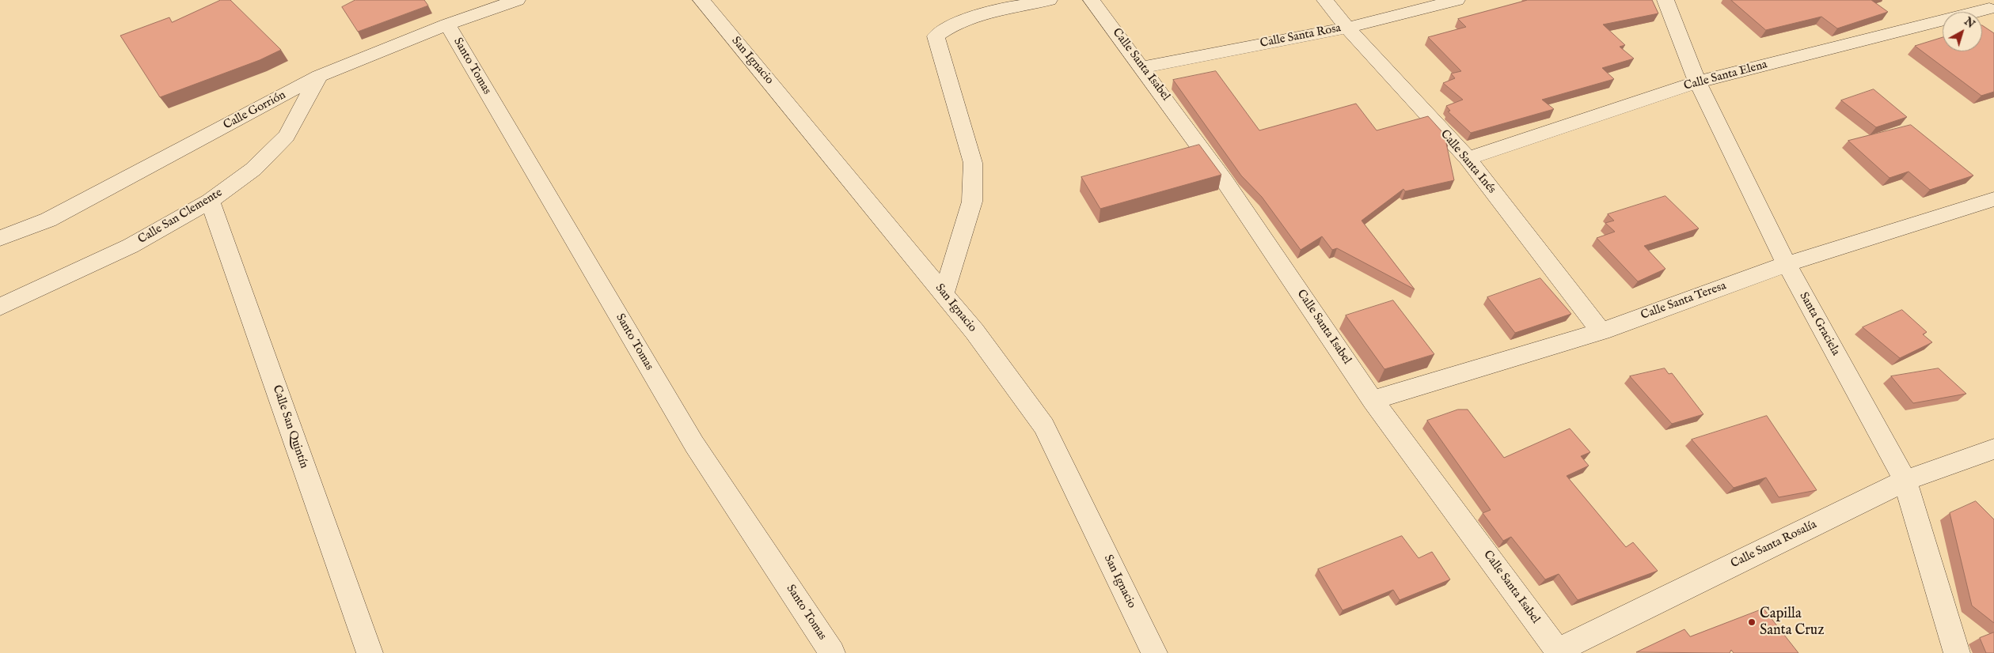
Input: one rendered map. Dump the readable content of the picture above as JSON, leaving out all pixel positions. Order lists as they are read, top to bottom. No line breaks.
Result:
{"streets":{"street":["Calle Santa Rosa","San Ignacio","Calle Santa Isabel","Santo Tomas","Calle Santa Elena","Calle Gorrión","Calle Santa Inés","Calle San Clemente","Calle Santa Teresa","Santa Graciela","Calle San Quintín","Calle Santa Rosalía"]},"crossings":[["Calle Santa Rosa","Calle Santa Isabel"],["Calle Santa Rosa","Calle Santa Inés"],["Calle Santa Isabel","Calle Santa Teresa"],["Calle Santa Isabel","Calle Santa Rosalía"],["Santo Tomas","Calle Gorrión"],["Calle Santa Elena","Calle Santa Inés"],["Calle Santa Elena","Santa Graciela"],["Calle Gorrión","Calle San Clemente"],["Calle Santa Inés","Calle Santa Teresa"],["Calle San Clemente","Calle San Quintín"],["Calle Santa Teresa","Santa Graciela"],["Santa Graciela","Calle Santa Rosalía"]],"places":["Capilla Santa Cruz"],"north":"top right"}
